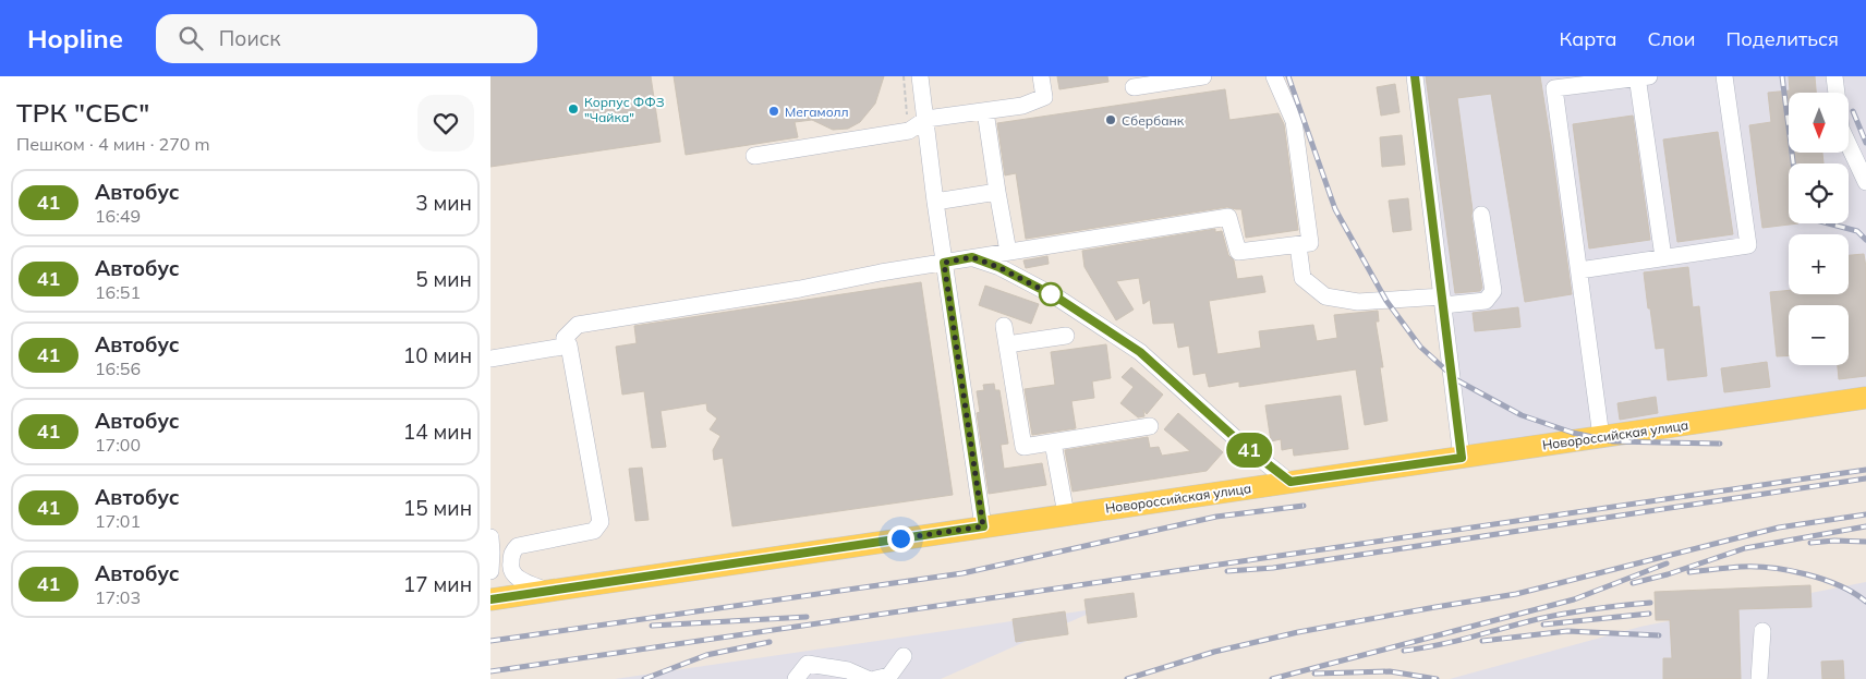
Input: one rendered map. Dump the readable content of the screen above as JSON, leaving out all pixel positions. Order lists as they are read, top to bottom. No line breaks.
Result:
{"streets":{"main road":["Новороссийская улица"]},"places":["Корпус ФФЗ \"Чайка\"","Мегамолл","Сбербанк"],"lines":["bus line 41"],"north":"bottom","page":{"header":"Hopline","search":"Поиск","nav":["Карта","Слои","Поделиться"],"heading":["ТРК \"СБС\"","Пешком · 4 мин · 270 m"],"on_map":"41","map_buttons":["+","−"],"list":[{"mark":"41","name":"Автобус","note":"16:49","value":"3 мин"},{"mark":"41","name":"Автобус","note":"16:51","value":"5 мин"},{"mark":"41","name":"Автобус","note":"16:56","value":"10 мин"},{"mark":"41","name":"Автобус","note":"17:00","value":"14 мин"},{"mark":"41","name":"Автобус","note":"17:01","value":"15 мин"},{"mark":"41","name":"Автобус","note":"17:03","value":"17 мин"}]}}
